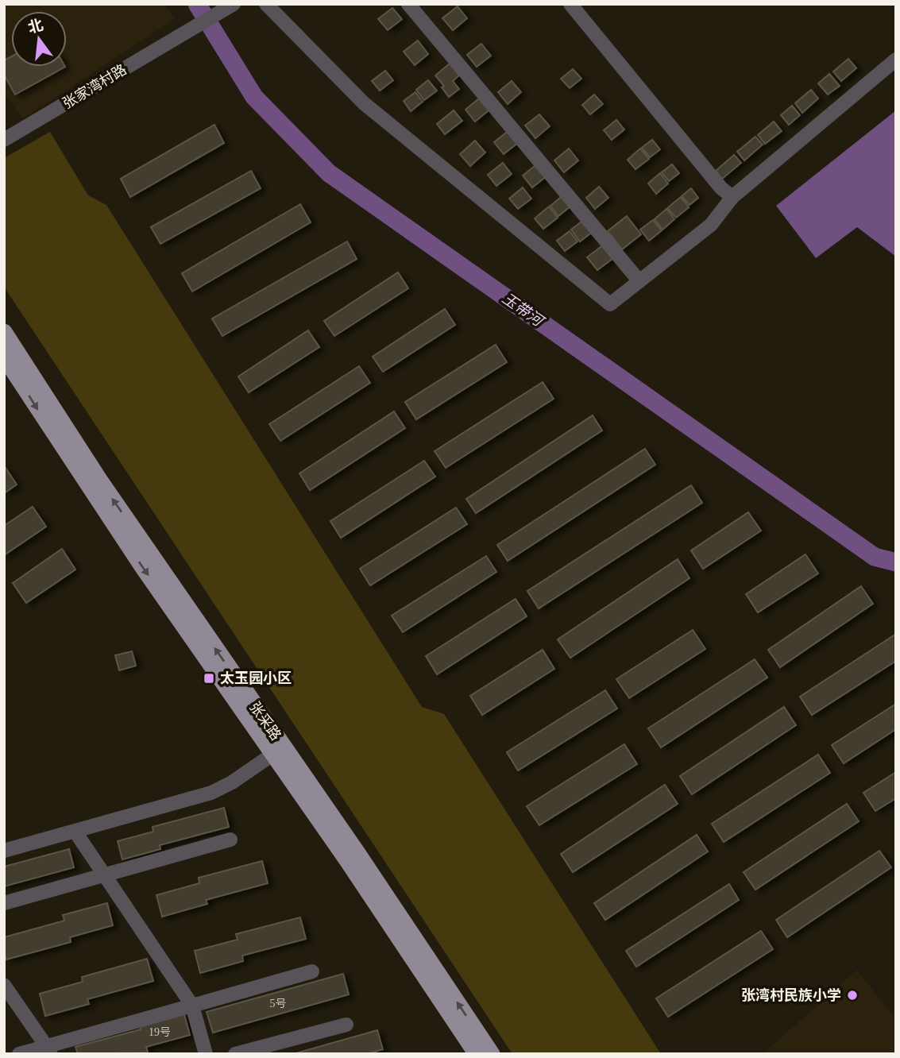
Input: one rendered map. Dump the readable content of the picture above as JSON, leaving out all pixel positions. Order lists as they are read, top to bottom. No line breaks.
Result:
{"streets":{"main road":["张采路"],"street":["张家湾村路"]},"water":["玉带河"],"places":{"transit":["太玉园小区"],"other":["张湾村民族小学"]},"house_numbers":["5号","19号"],"north":"top"}
